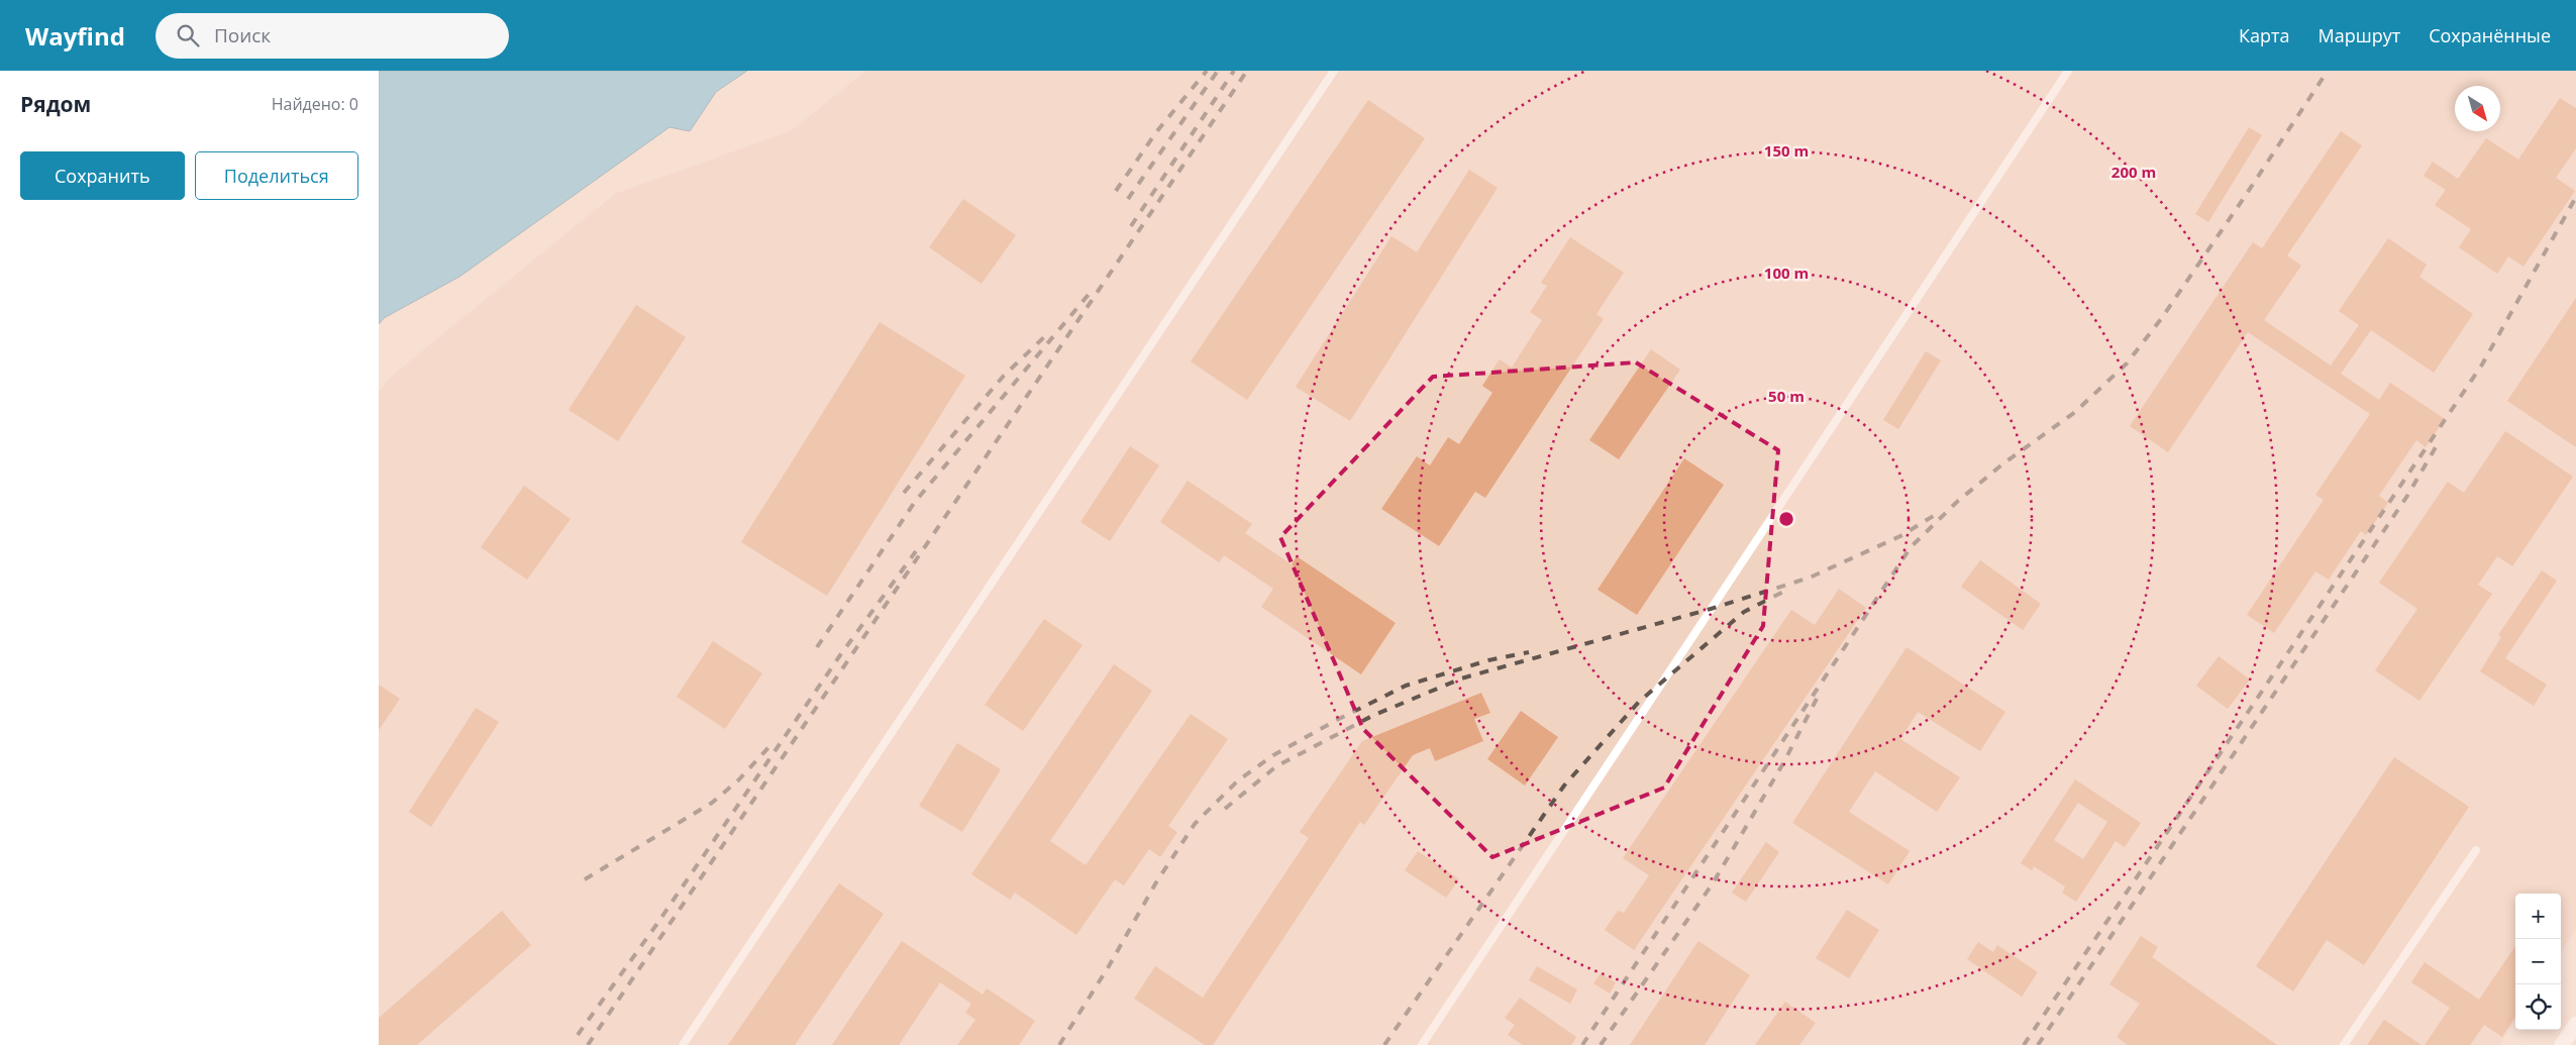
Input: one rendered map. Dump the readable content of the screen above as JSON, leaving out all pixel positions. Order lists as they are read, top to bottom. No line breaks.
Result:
{"north":"bottom right","page":{"header":"Wayfind","search":"Поиск","nav":["Карта","Маршрут","Сохранённые"],"heading":["Рядом","Найдено: 0"],"buttons":["Сохранить","Поделиться"],"map_buttons":["+","−"]},"rings":["150 m","200 m","100 m","50 m"]}
